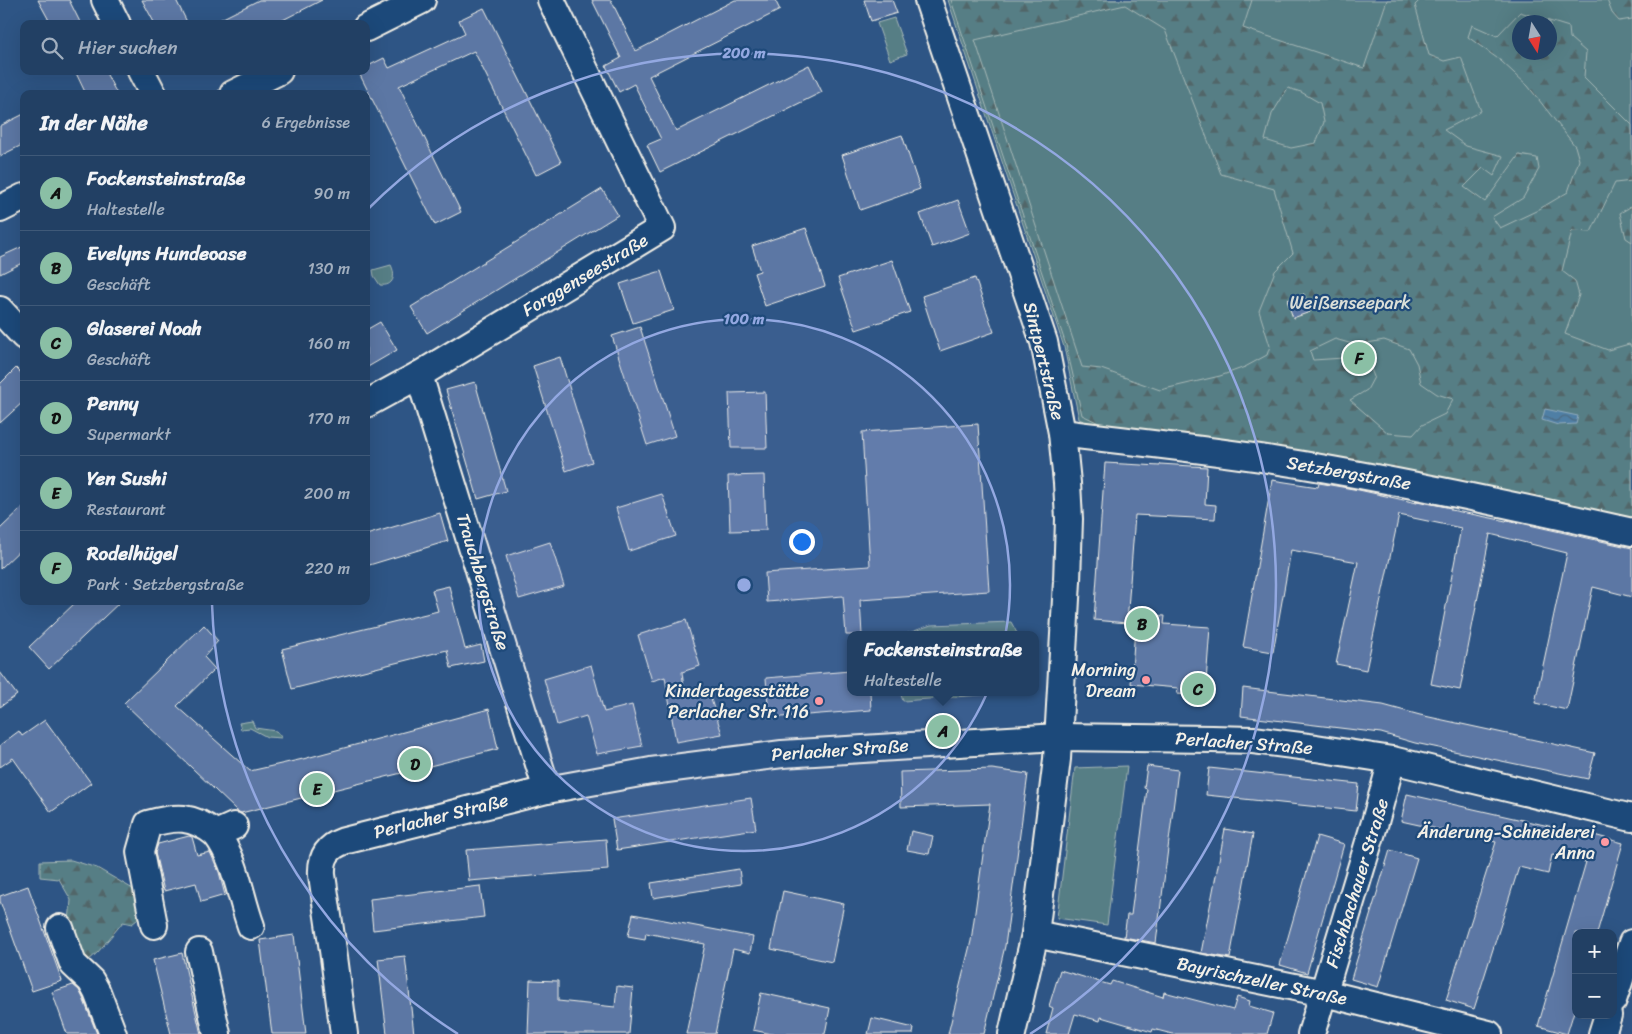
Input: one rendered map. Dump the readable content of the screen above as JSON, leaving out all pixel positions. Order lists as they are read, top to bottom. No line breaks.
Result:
{"streets":{"street":["Forggenseestraße","Sintpertstraße","Setzbergstraße","Trauchbergstraße","Perlacher Straße","Fischbachauer Straße","Bayrischzeller Straße"]},"crossings":[["Forggenseestraße","Trauchbergstraße"],["Sintpertstraße","Setzbergstraße"],["Sintpertstraße","Perlacher Straße"],["Sintpertstraße","Bayrischzeller Straße"],["Trauchbergstraße","Perlacher Straße"],["Perlacher Straße","Fischbachauer Straße"],["Fischbachauer Straße","Bayrischzeller Straße"]],"parks":["Weißenseepark"],"places":["Morning Dream","Kindertagesstätte Perlacher Str. 116","Änderung-Schneiderei Anna"],"north":"bottom","page":{"search":"Hier suchen","heading":["In der Nähe","6 Ergebnisse"],"list":[{"mark":"A","name":"Fockensteinstraße","note":"Haltestelle","value":"90 m"},{"mark":"B","name":"Evelyns Hundeoase","note":"Geschäft","value":"130 m"},{"mark":"C","name":"Glaserei Noah","note":"Geschäft","value":"160 m"},{"mark":"D","name":"Penny","note":"Supermarkt","value":"170 m"},{"mark":"E","name":"Yen Sushi","note":"Restaurant","value":"200 m"},{"mark":"F","name":"Rodelhügel","note":"Park · Setzbergstraße","value":"220 m"}],"pins":["F","B","C","A","D","E"],"popup":["Fockensteinstraße","Haltestelle"],"map_buttons":["+","−"]},"rings":["200 m","100 m"]}
